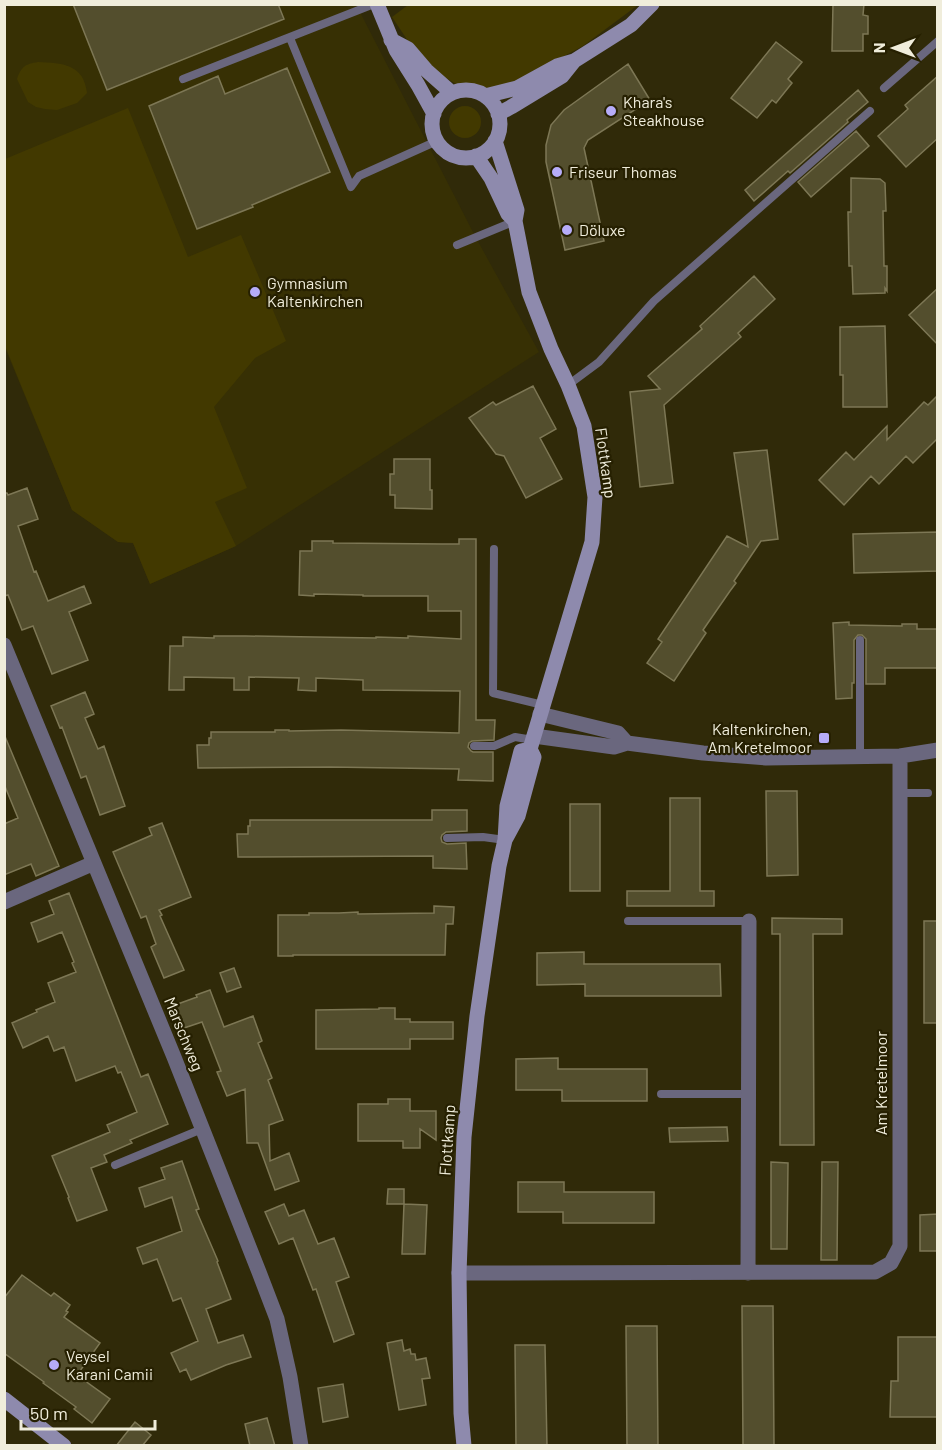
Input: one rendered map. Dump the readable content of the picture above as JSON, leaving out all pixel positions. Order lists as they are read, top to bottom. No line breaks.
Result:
{"streets":{"street":["Flottkamp","Marschweg","Am Kretelmoor"]},"crossings":[["Flottkamp","Am Kretelmoor"]],"places":{"other":["Khara's Steakhouse","Friseur Thomas","Döluxe","Gymnasium Kaltenkirchen","Veysel Karani Camii"],"transit":["Kaltenkirchen, Am Kretelmoor"]},"scale_bar":"50 m","north":"left"}
